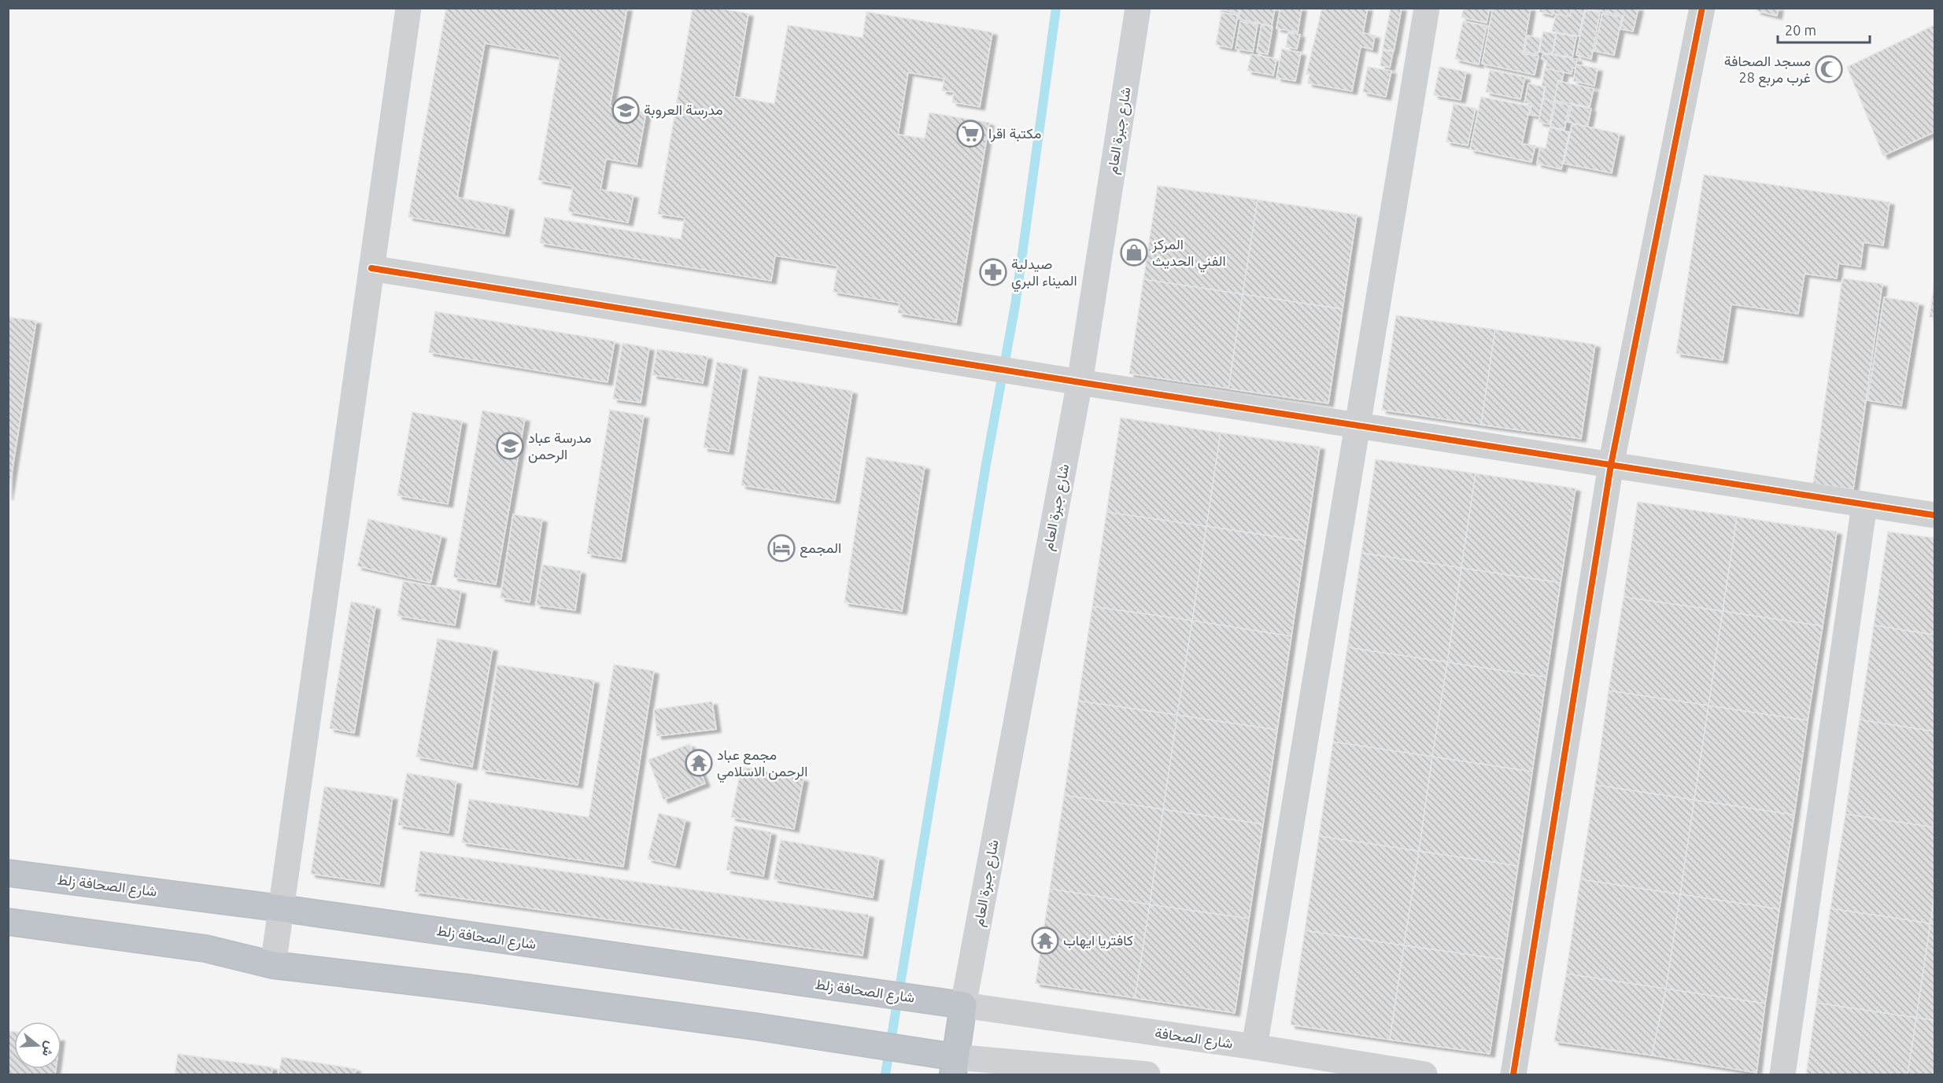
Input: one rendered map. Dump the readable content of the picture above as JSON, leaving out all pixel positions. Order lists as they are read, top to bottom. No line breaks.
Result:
{"streets":{"highway":["شارع الصحافة زلط"],"main road":["شارع جبرة العام","شارع الصحافة"]},"crossings":[["شارع جبرة العام","شارع الصحافة زلط"],["شارع جبرة العام","شارع الصحافة"],["شارع الصحافة زلط","شارع الصحافة"]],"places":{"mosque":["مسجد الصحافة غرب مربع 28"],"school or university":["مدرسة العروبة","مدرسة عباد الرحمن"],"supermarket":["مكتبة اقرا"],"shop":["المركز الفني الحديث"],"pharmacy":["صيدلية الميناء البري"],"hotel":["المجمع"],"temple":["مجمع عباد الرحمن الاسلامي","كافتريا ايهاب"]},"scale_bar":"20 m","north":"right"}
